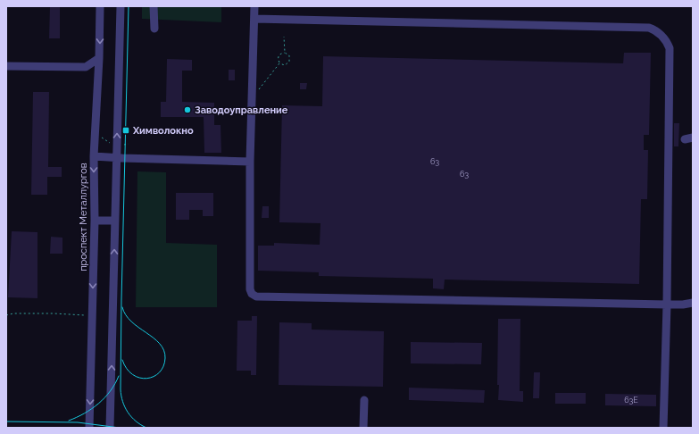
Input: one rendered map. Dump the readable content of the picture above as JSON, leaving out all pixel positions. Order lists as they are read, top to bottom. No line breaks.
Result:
{"streets":{"street":["проспект Металлургов"]},"places":{"other":["Заводоуправление"],"transit":["Химволокно"]},"house_numbers":["63","63","63Е"]}
